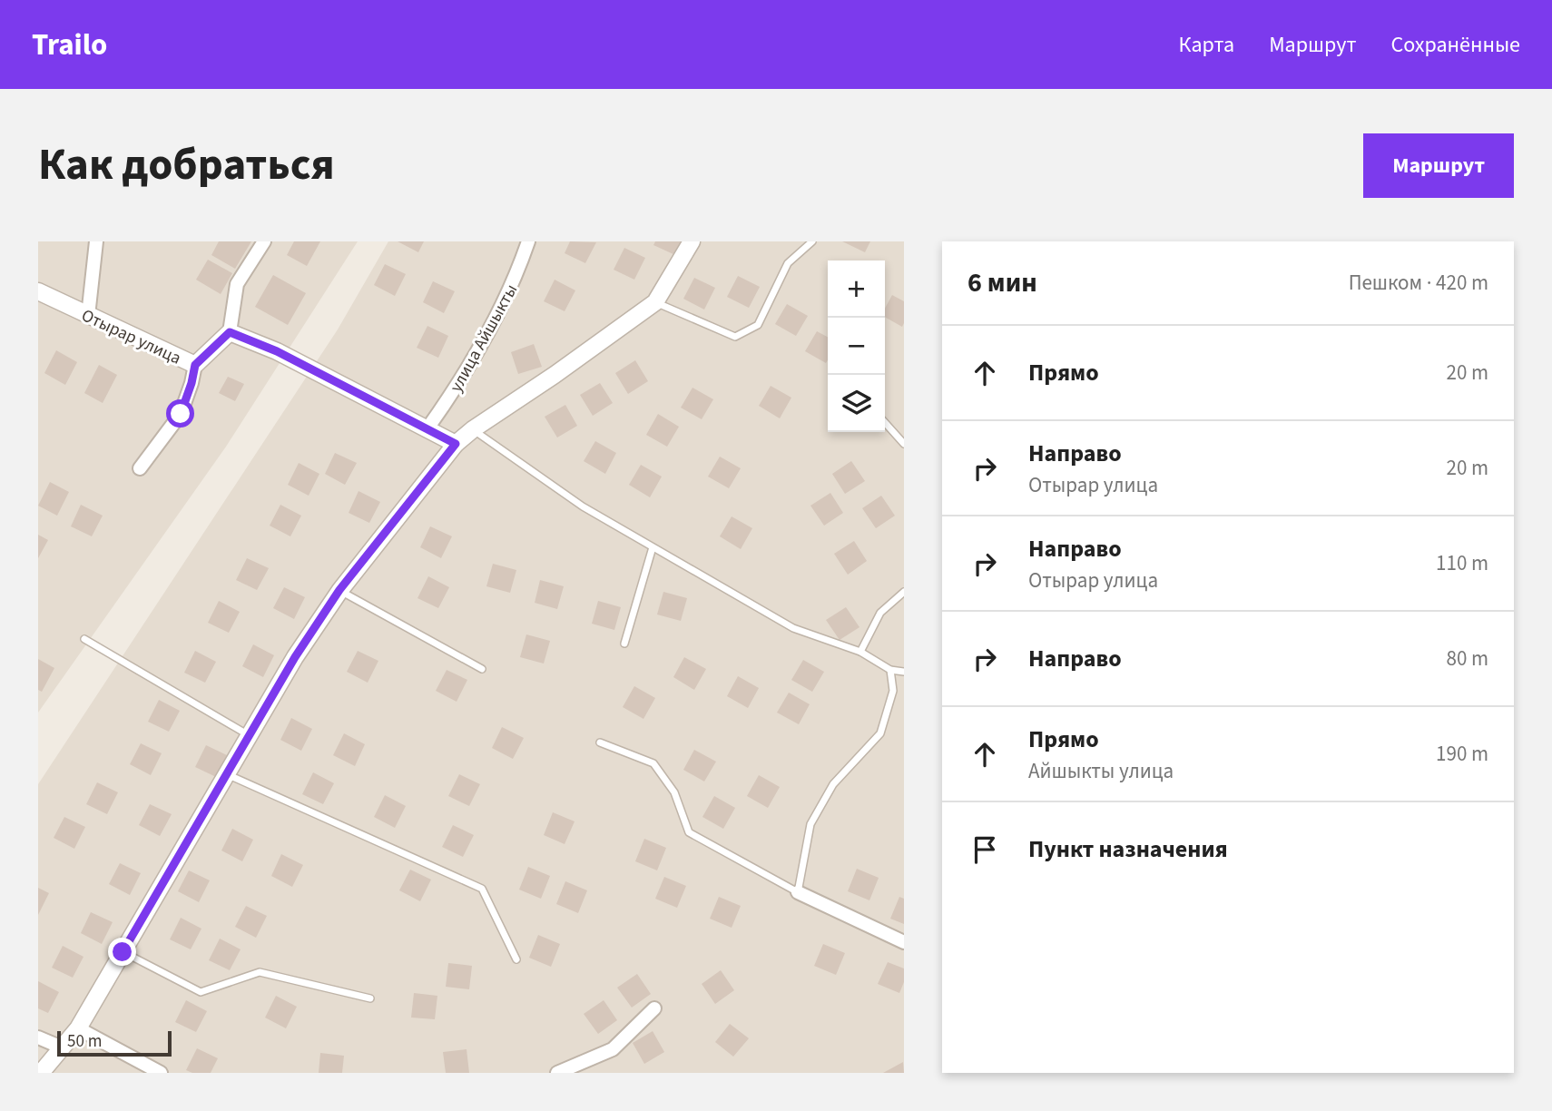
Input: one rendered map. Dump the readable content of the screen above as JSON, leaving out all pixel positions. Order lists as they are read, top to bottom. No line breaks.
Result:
{"streets":{"street":["Отырар улица","улица Айшыкты"]},"scale_bar":"50 m","page":{"header":"Trailo","nav":["Карта","Маршрут","Сохранённые"],"title":"Как добраться","buttons":"Маршрут","heading":["6 мин","Пешком · 420 m"],"map_buttons":["+","−"],"list":[["Прямо","20 m"],["Направо","Отырар улица","20 m"],["Направо","Отырар улица","110 m"],["Направо","80 m"],["Прямо","Айшыкты улица","190 m"],"Пункт назначения"],"scale":"50 m"}}
